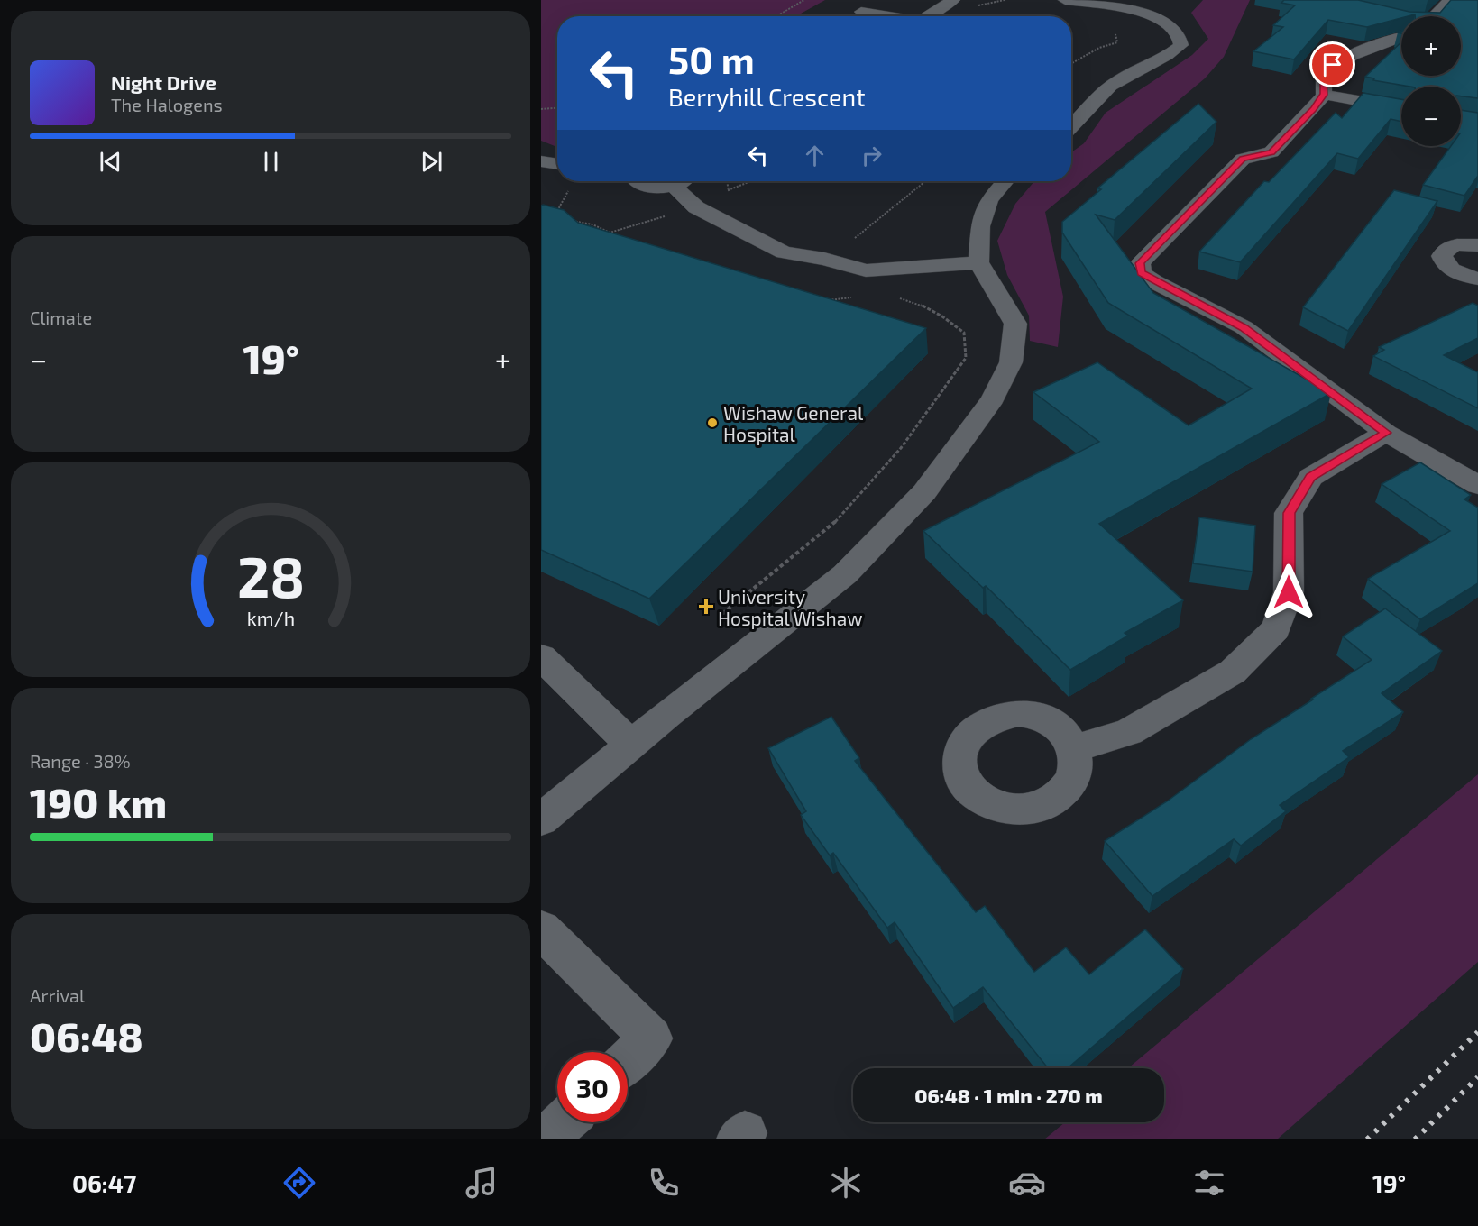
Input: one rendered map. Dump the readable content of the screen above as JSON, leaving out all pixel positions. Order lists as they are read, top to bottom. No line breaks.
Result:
{"places":{"other":["Wishaw General Hospital"],"health":["University Hospital Wishaw"]},"page":{"map_buttons":["+","−"],"turn":["50 m","Berryhill Crescent"],"song":["Night Drive","The Halogens"],"tile":["Climate",["Range · 38%","190 km"],["Arrival","06:48"]],"heat":["−","19°","+"],"limit":"30","trip":"06:48 · 1 min · 270 m","tabs":["06:47","19°"],"gauge":["28","km/h"]}}
